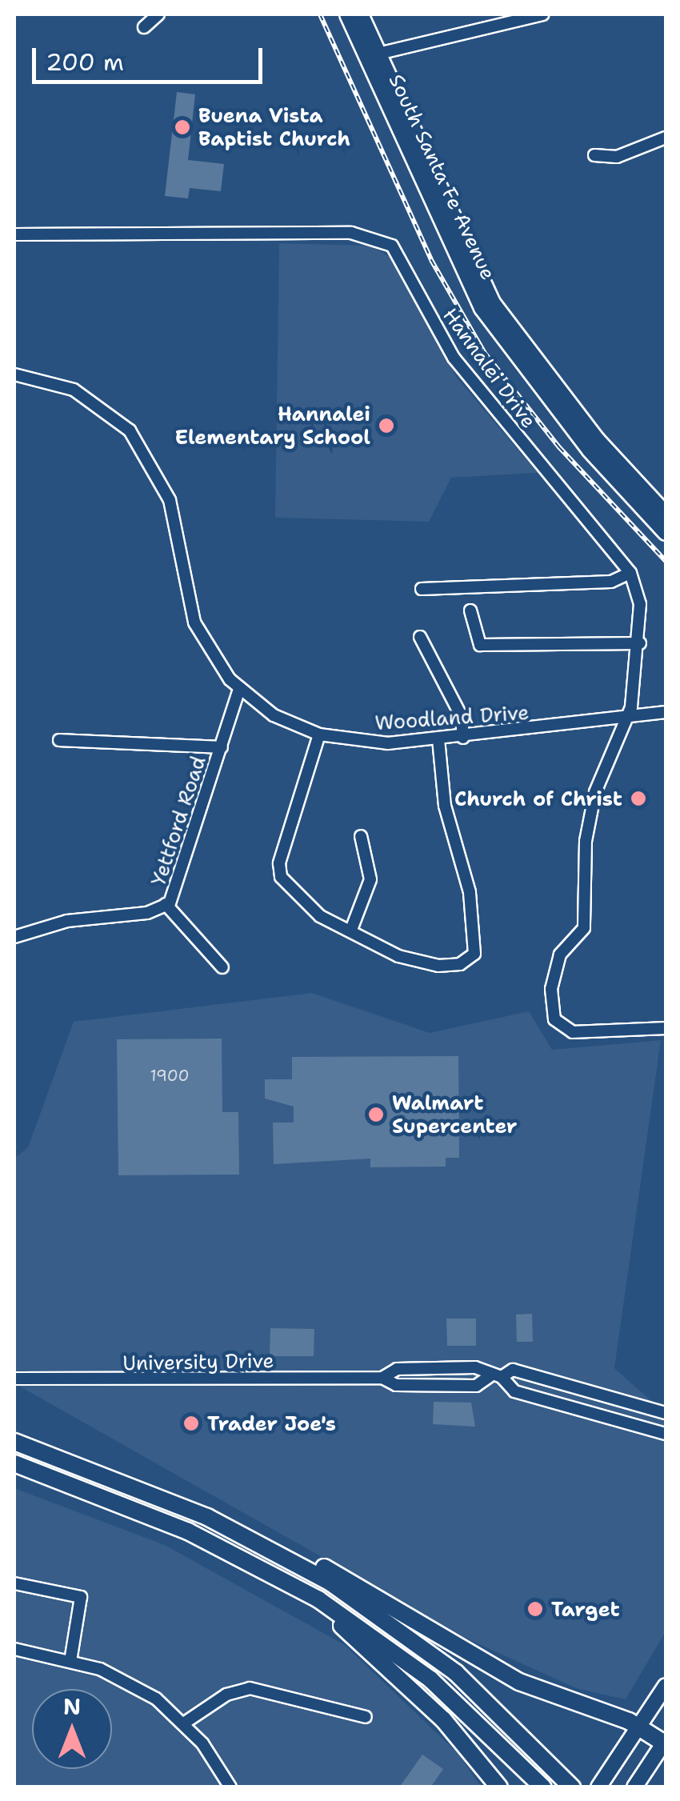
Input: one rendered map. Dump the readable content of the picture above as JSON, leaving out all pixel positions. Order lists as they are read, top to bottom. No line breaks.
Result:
{"streets":{"main road":["South Santa Fe Avenue"],"street":["Hannalei Drive","Woodland Drive","Yettford Road","University Drive"]},"crossings":[["Hannalei Drive","Woodland Drive"],["Woodland Drive","Yettford Road"]],"places":["Buena Vista Baptist Church","Hannalei Elementary School","Church of Christ","Walmart Supercenter","Trader Joe's","Target"],"house_numbers":["1900"],"scale_bar":"200 m","north":"top"}
